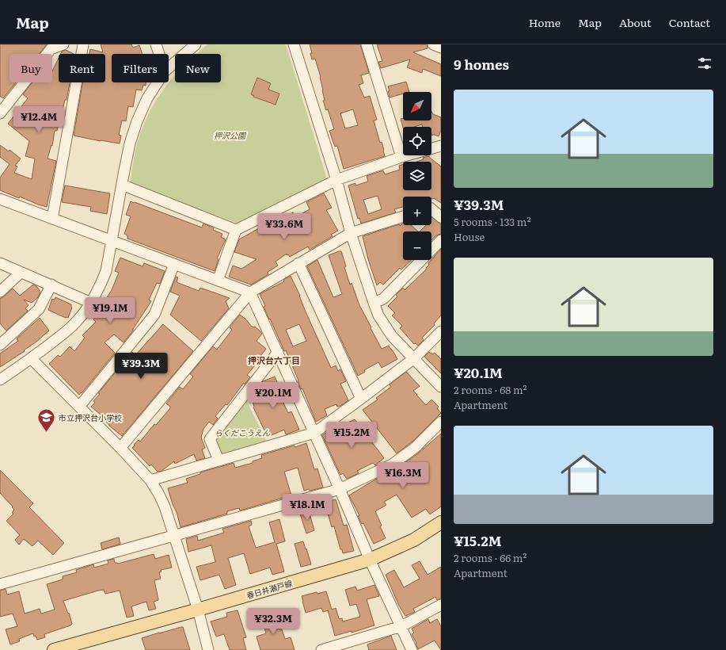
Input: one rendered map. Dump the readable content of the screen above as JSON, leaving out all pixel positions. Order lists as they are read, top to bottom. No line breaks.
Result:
{"streets":{"main road":["春日井瀬戸線"]},"districts":["押沢台六丁目"],"parks":["押沢公園","らくだこうえん"],"places":{"school or university":["市立押沢台小学校"]},"north":"bottom left","page":{"header":"Map","nav":["Home","Map","About","Contact"],"heading":"9 homes","chip":["Buy","Rent","Filters","New"],"list":[{"name":"¥39.3M","note":"5 rooms · 133 m² · House"},{"name":"¥20.1M","note":"2 rooms · 68 m² · Apartment"},{"name":"¥15.2M","note":"2 rooms · 66 m² · Apartment"}],"map_buttons":["+","−"],"price":["¥12.4M","¥33.6M","¥19.1M","¥39.3M","¥20.1M","¥15.2M","¥16.3M","¥18.1M","¥32.3M"]}}
